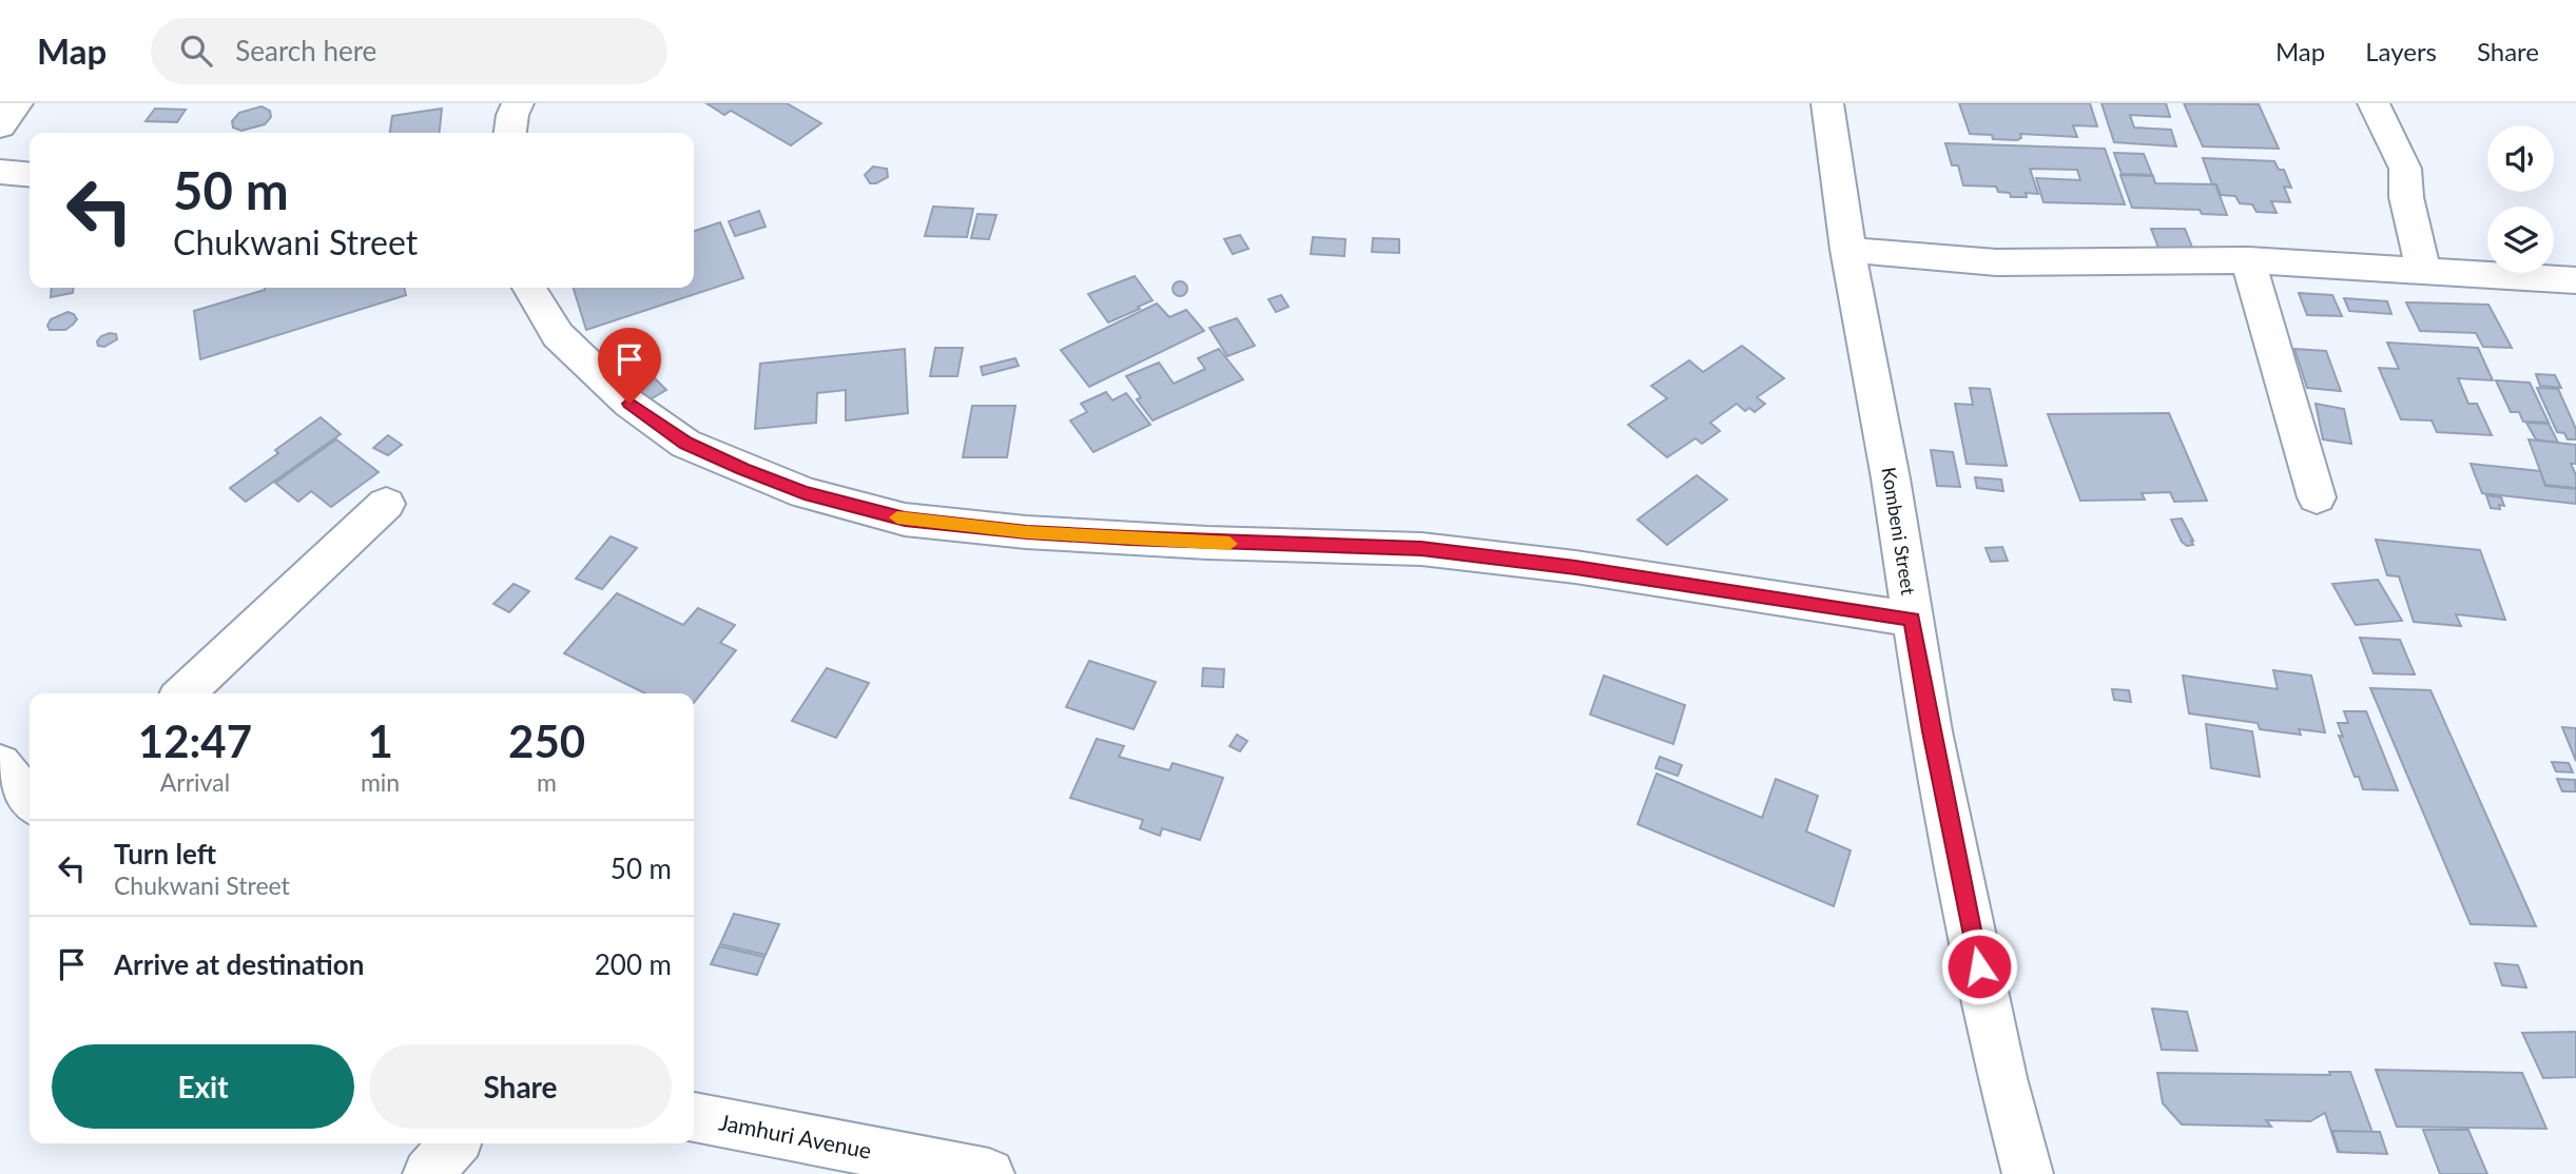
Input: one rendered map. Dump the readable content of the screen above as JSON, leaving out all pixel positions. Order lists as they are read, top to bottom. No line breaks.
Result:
{"streets":{"street":["Kombeni Street","Jamhuri Avenue"]},"page":{"header":"Map","search":"Search here","nav":["Map","Layers","Share"],"turn":["50 m","Chukwani Street"],"eta":["12:47","Arrival","1","min","250","m"],"list":[{"name":"Turn left","note":"Chukwani Street","value":"50 m"},{"name":"Arrive at destination","value":"200 m"}],"buttons":["Exit","Share"]}}
